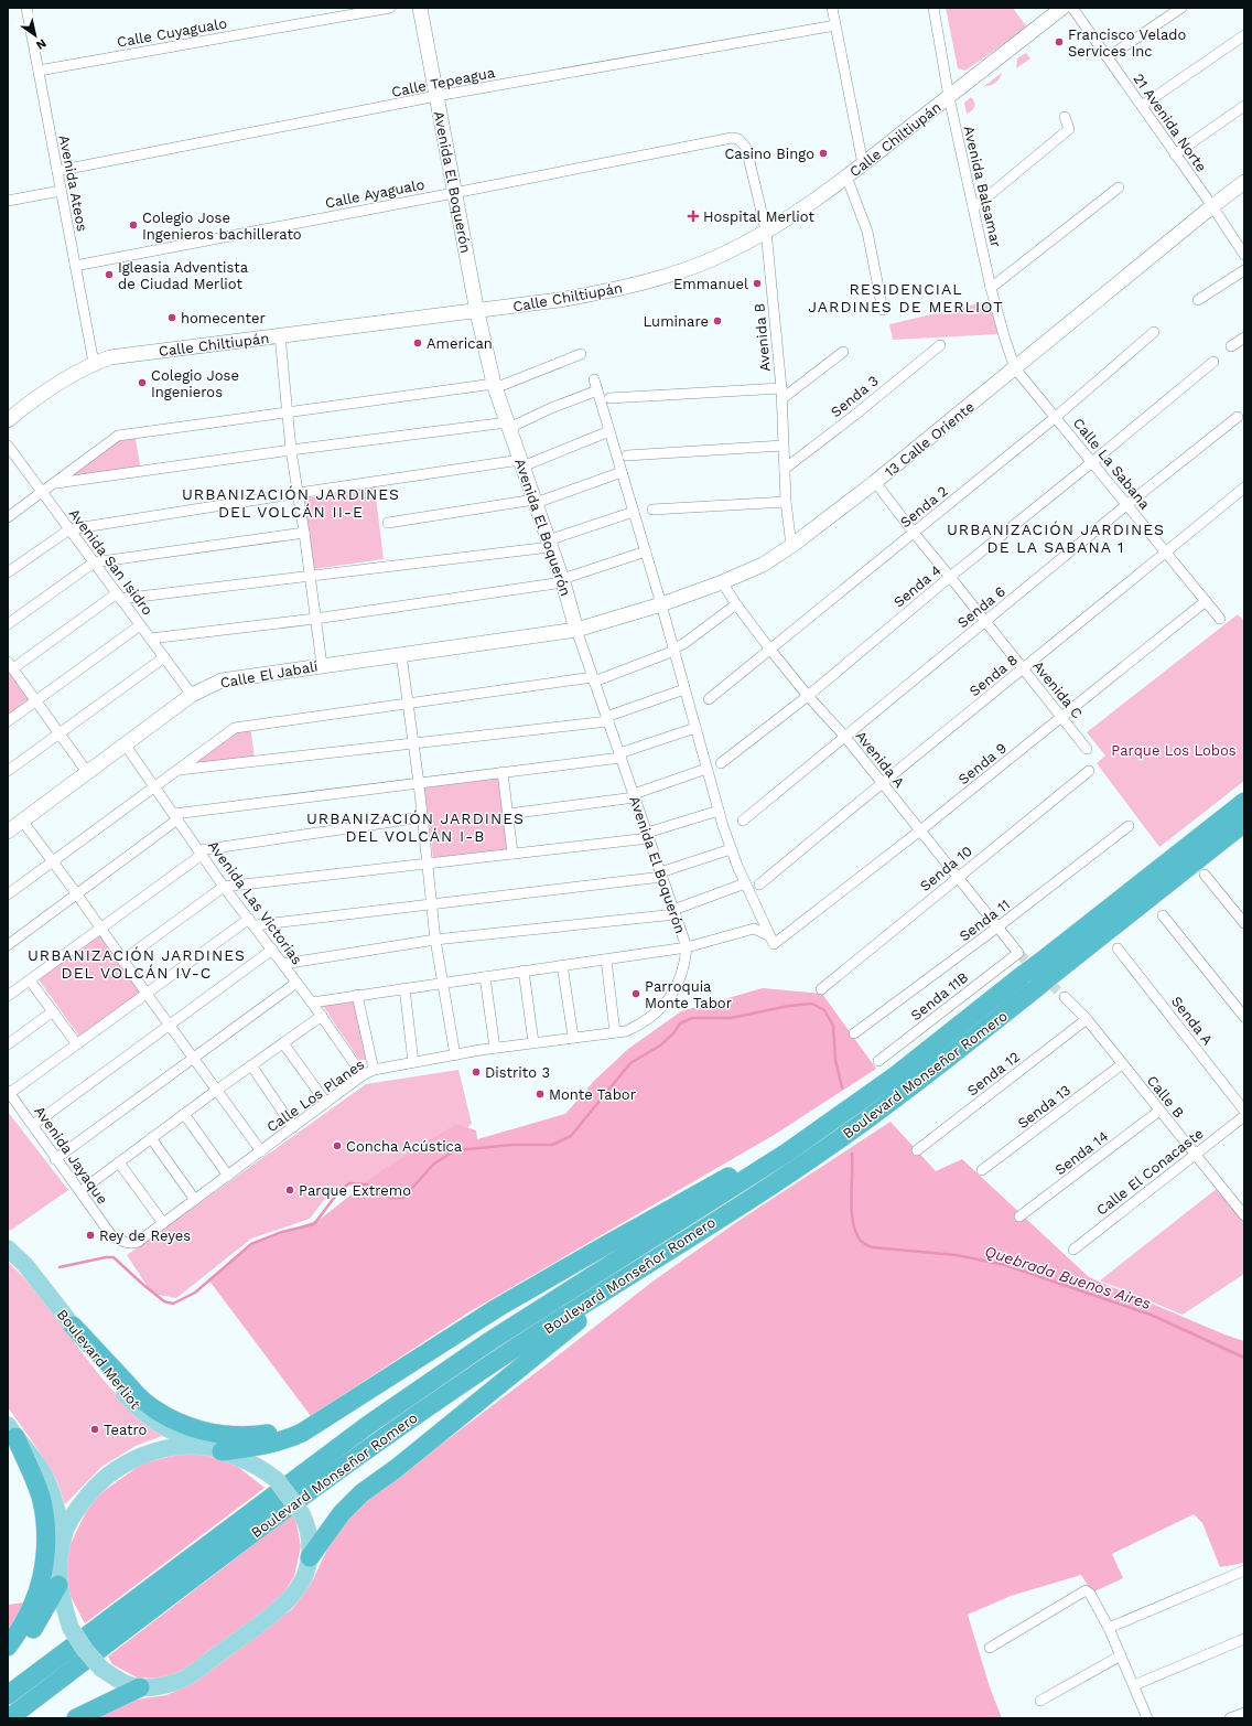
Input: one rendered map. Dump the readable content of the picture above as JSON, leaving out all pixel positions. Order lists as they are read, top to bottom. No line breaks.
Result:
{"streets":{"highway":["Boulevard Monseñor Romero"],"main road":["Calle Chiltiupán","Avenida El Boquerón","13 Calle Oriente","Calle El Jabalí","Boulevard Merliot"],"street":["Calle Cuyagualo","Calle Tepeagua","21 Avenida Norte","Avenida Ateos","Avenida Balsamar","Calle Ayagualo","Avenida B","Senda 3","Calle La Sabana","Senda 2","Avenida San Isidro","Senda 4","Senda 6","Senda 8","Avenida C","Avenida A","Senda 9","Senda 10","Avenida Las Victorias","Senda 11","Senda 11B","Senda A","Senda 12","Calle Los Planes","Calle B","Senda 13","Senda 14","Avenida Jayaque","Calle El Conacaste"]},"crossings":[["Calle Cuyagualo","Avenida Ateos"],["Calle Tepeagua","Avenida El Boquerón"],["Calle Tepeagua","Avenida Ateos"],["21 Avenida Norte","13 Calle Oriente"],["Calle Chiltiupán","Avenida El Boquerón"],["Calle Chiltiupán","Avenida Ateos"],["Calle Chiltiupán","Avenida Balsamar"],["Calle Chiltiupán","Avenida B"],["Avenida El Boquerón","Calle Ayagualo"],["Avenida El Boquerón","13 Calle Oriente"],["Avenida El Boquerón","Calle El Jabalí"],["Avenida El Boquerón","Calle Los Planes"],["Avenida Ateos","Calle Ayagualo"],["Avenida Balsamar","13 Calle Oriente"],["Avenida Balsamar","Calle La Sabana"],["Calle Ayagualo","Avenida B"],["Avenida B","Senda 3"],["Avenida B","13 Calle Oriente"],["13 Calle Oriente","Calle La Sabana"],["13 Calle Oriente","Calle El Jabalí"],["13 Calle Oriente","Avenida C"],["13 Calle Oriente","Avenida A"],["Calle La Sabana","Senda 2"],["Calle La Sabana","Senda 4"],["Calle La Sabana","Senda 6"],["Calle La Sabana","Senda 8"],["Calle La Sabana","Senda 9"],["Senda 2","Avenida C"],["Senda 2","Avenida A"],["Avenida San Isidro","Calle El Jabalí"],["Senda 4","Avenida C"],["Senda 4","Avenida A"],["Senda 6","Avenida C"],["Senda 6","Avenida A"],["Calle El Jabalí","Avenida Las Victorias"],["Senda 8","Avenida C"],["Senda 8","Avenida A"],["Avenida C","Senda 9"],["Avenida A","Senda 9"],["Avenida A","Senda 10"],["Avenida A","Senda 11"],["Avenida A","Senda 11B"],["Avenida Las Victorias","Calle Los Planes"],["Senda 12","Calle B"],["Calle Los Planes","Avenida Jayaque"],["Calle B","Senda 13"],["Calle B","Senda 14"],["Calle B","Calle El Conacaste"]],"districts":["RESIDENCIAL JARDINES DE MERLIOT","URBANIZACIÓN JARDINES DEL VOLCÁN II-E","URBANIZACIÓN JARDINES DE LA SABANA 1","URBANIZACIÓN JARDINES DEL VOLCÁN I-B","URBANIZACIÓN JARDINES DEL VOLCÁN IV-C"],"water":["Quebrada Buenos Aires"],"parks":["Parque Los Lobos"],"places":{"other":["Francisco Velado Services Inc","Casino Bingo","Colegio Jose Ingenieros bachillerato","Igleasia Adventista de Ciudad Merliot","Emmanuel","homecenter","Luminare","American","Colegio Jose Ingenieros","Parroquia Monte Tabor","Distrito 3","Monte Tabor","Concha Acústica","Parque Extremo","Rey de Reyes","Teatro"],"health":["Hospital Merliot"]},"north":"bottom right"}
